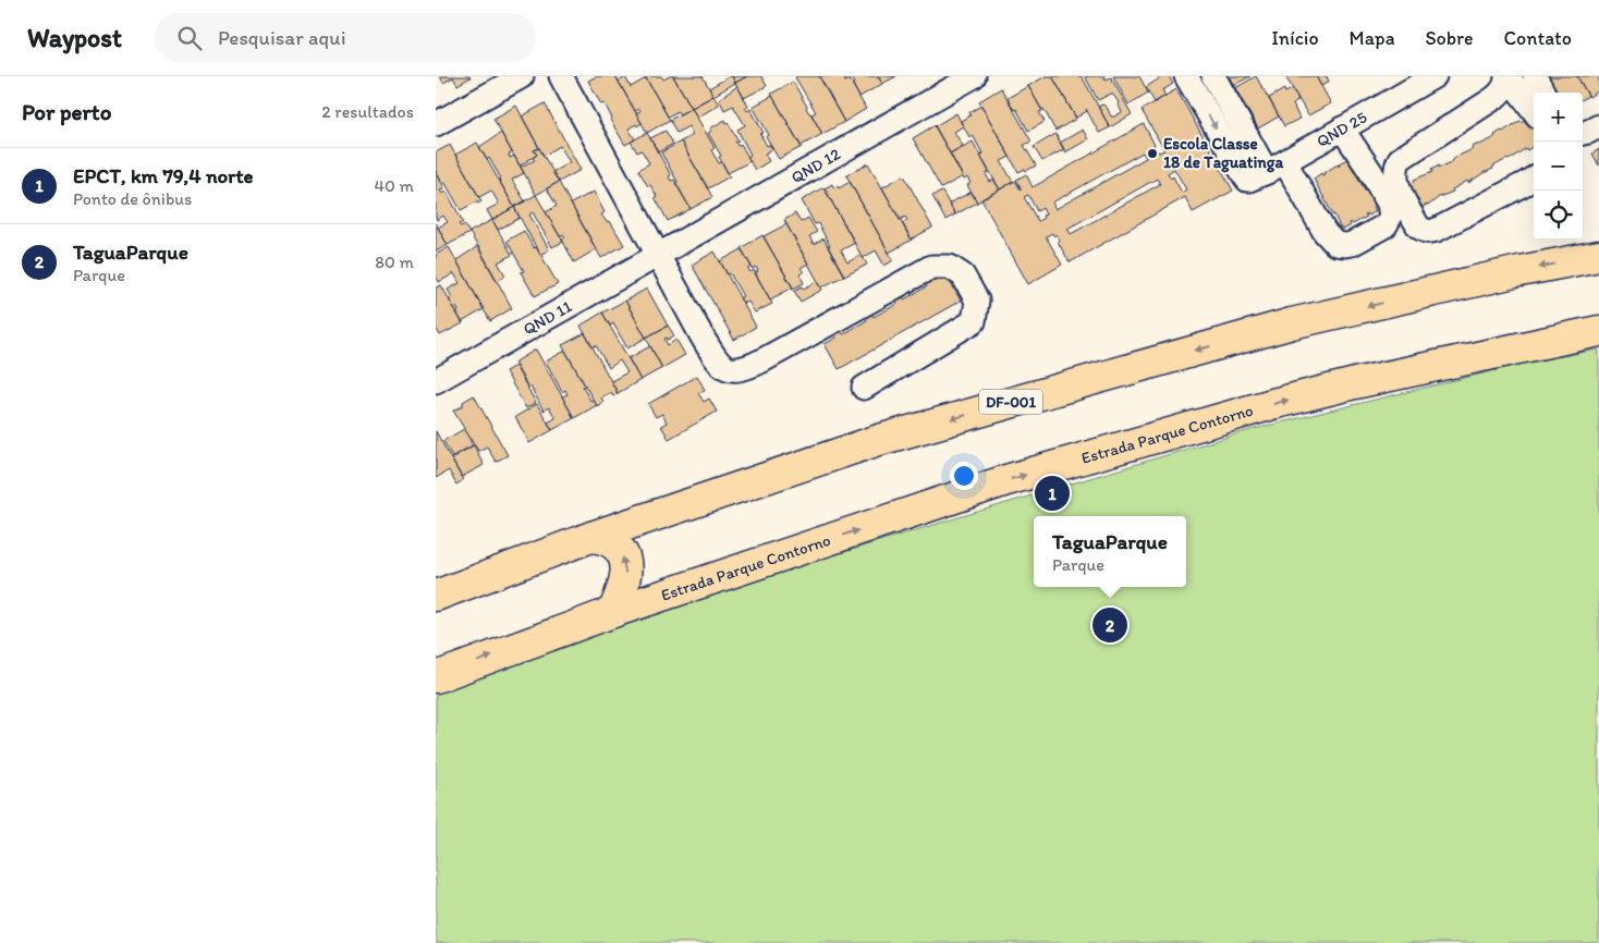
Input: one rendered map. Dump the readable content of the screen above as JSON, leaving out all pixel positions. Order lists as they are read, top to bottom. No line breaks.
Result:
{"streets":{"highway":["DF-001","Estrada Parque Contorno"],"street":["QND 25","QND 12","QND 11"]},"crossings":[["QND 12","QND 11"]],"places":["Escola Classe 18 de Taguatinga"],"page":{"header":"Waypost","search":"Pesquisar aqui","nav":["Início","Mapa","Sobre","Contato"],"heading":["Por perto","2 resultados"],"map_buttons":["+","−"],"list":[{"mark":"1","name":"EPCT, km 79,4 norte","note":"Ponto de ônibus","value":"40 m"},{"mark":"2","name":"TaguaParque","note":"Parque","value":"80 m"}],"pins":["1","2"],"popup":["TaguaParque","Parque"]}}
